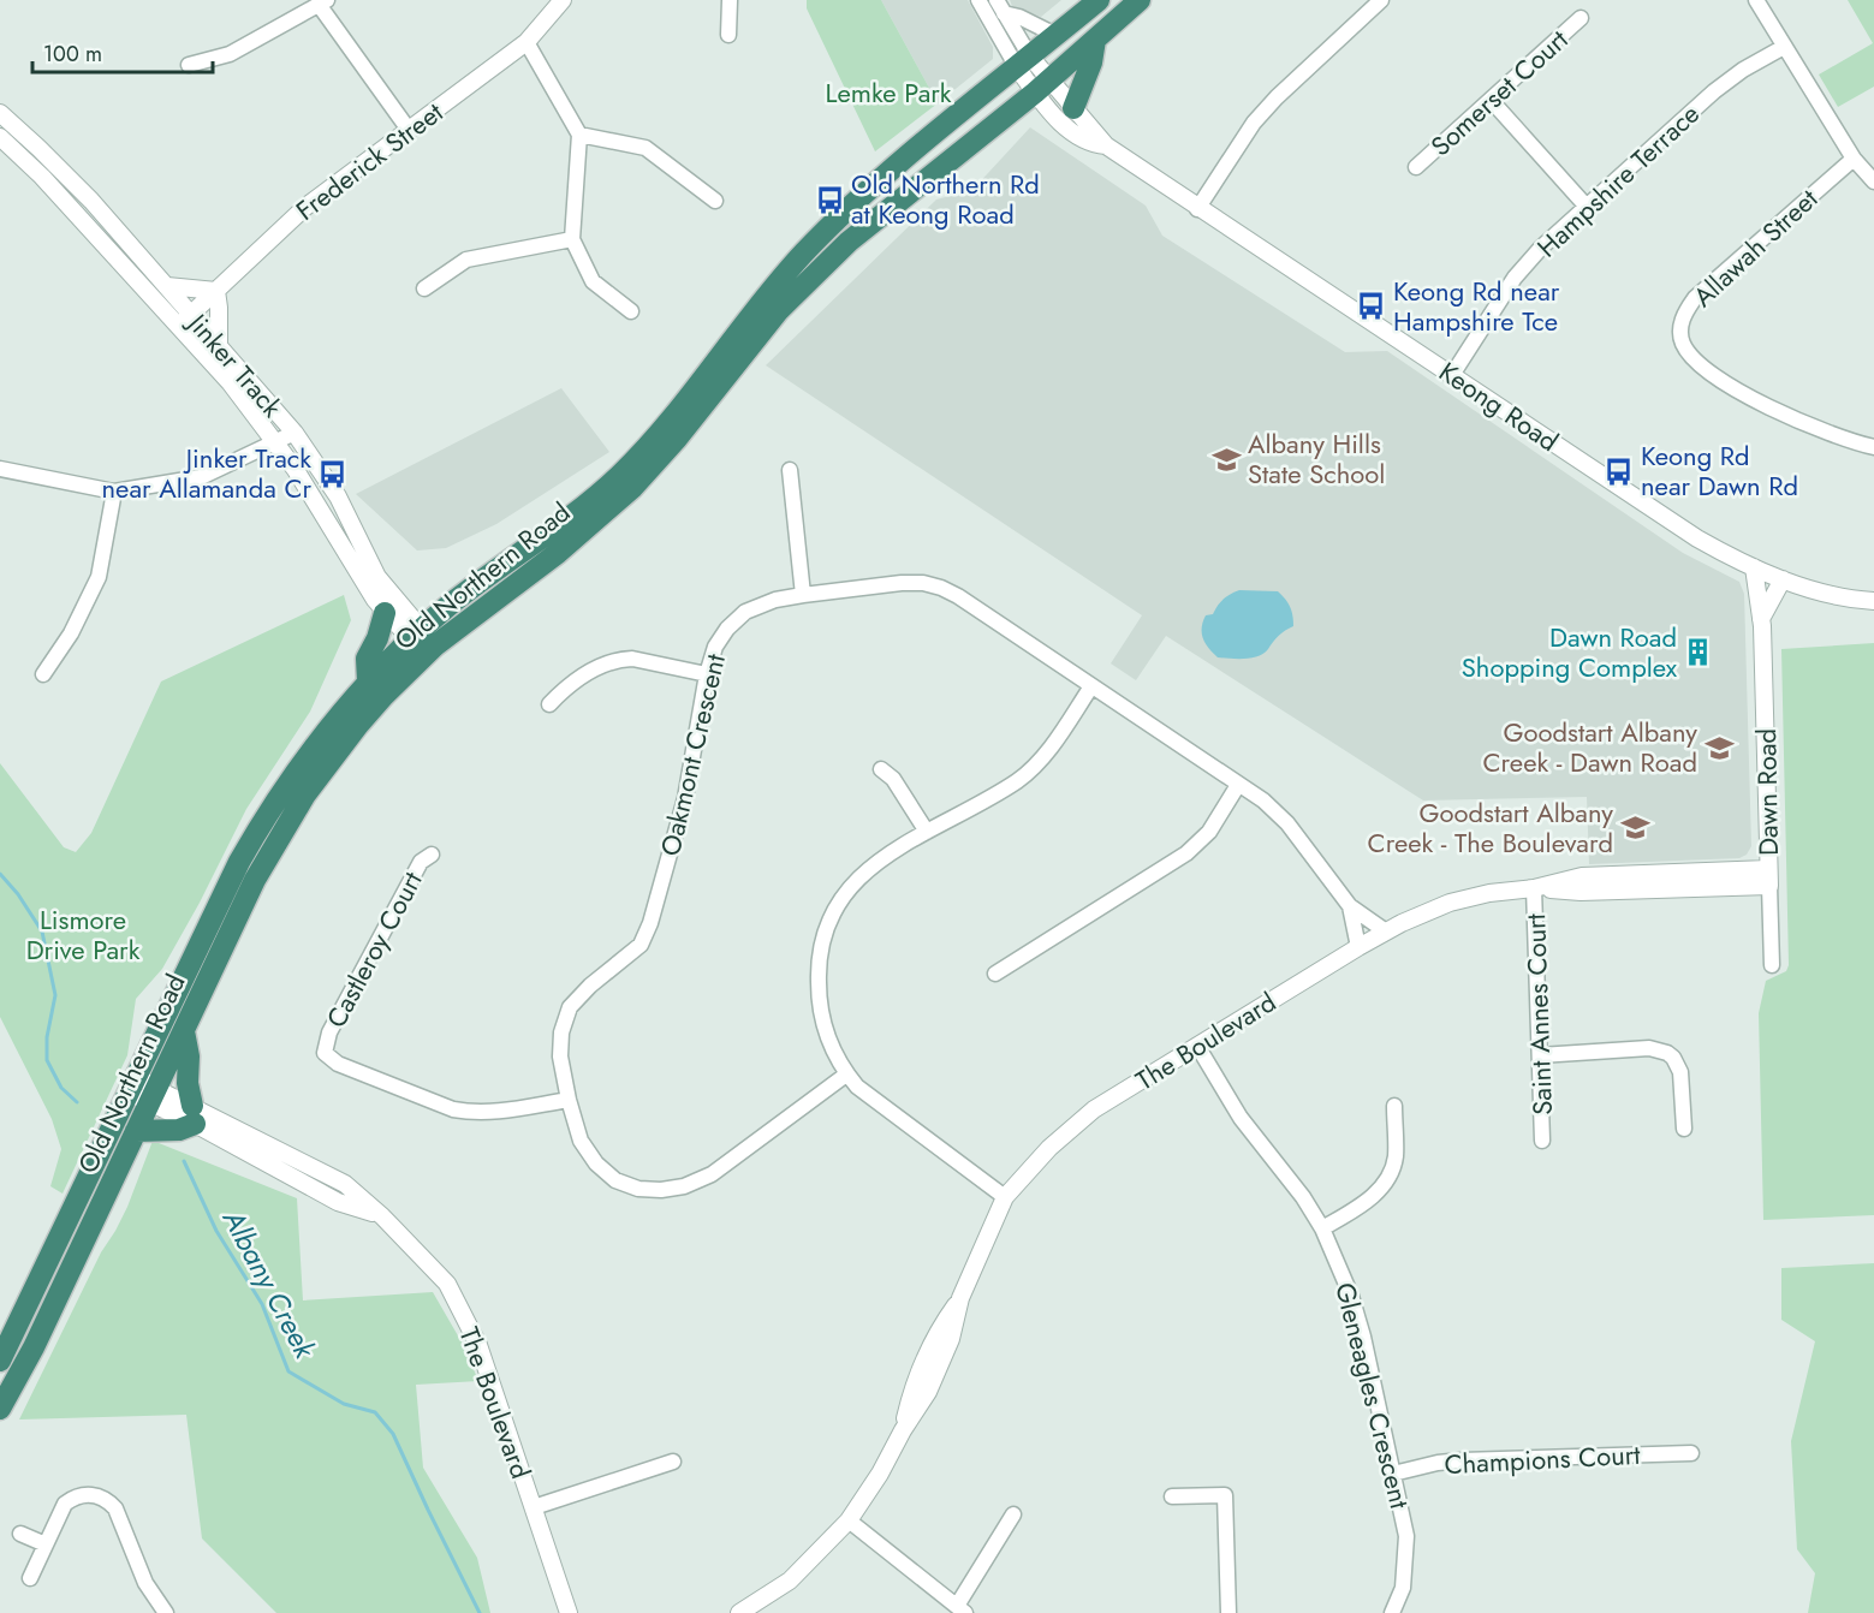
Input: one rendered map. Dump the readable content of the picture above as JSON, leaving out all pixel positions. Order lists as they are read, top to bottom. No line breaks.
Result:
{"streets":{"highway":["Old Northern Road"],"street":["Somerset Court","Frederick Street","Hampshire Terrace","Allawah Street","Jinker Track","Keong Road","Oakmont Crescent","Dawn Road","Castleroy Court","Saint Annes Court","The Boulevard","Gleneagles Crescent","Champions Court"]},"crossings":[["Frederick Street","Jinker Track"],["Hampshire Terrace","Keong Road"],["Jinker Track","Old Northern Road"],["Keong Road","Old Northern Road"],["Keong Road","Dawn Road"],["Old Northern Road","The Boulevard"],["Oakmont Crescent","Castleroy Court"],["Oakmont Crescent","The Boulevard"],["Dawn Road","The Boulevard"],["Saint Annes Court","The Boulevard"],["The Boulevard","Gleneagles Crescent"],["Gleneagles Crescent","Champions Court"]],"water":["Albany Creek"],"parks":["Lemke Park","Lismore Drive Park"],"places":{"bus stop":["Old Northern Rd at Keong Road","Keong Rd near Hampshire Tce","Keong Rd near Dawn Rd","Jinker Track near Allamanda Cr"],"school or university":["Albany Hills State School","Goodstart Albany Creek - Dawn Road","Goodstart Albany Creek - The Boulevard"],"building":["Dawn Road Shopping Complex"]},"scale_bar":"100 m"}
